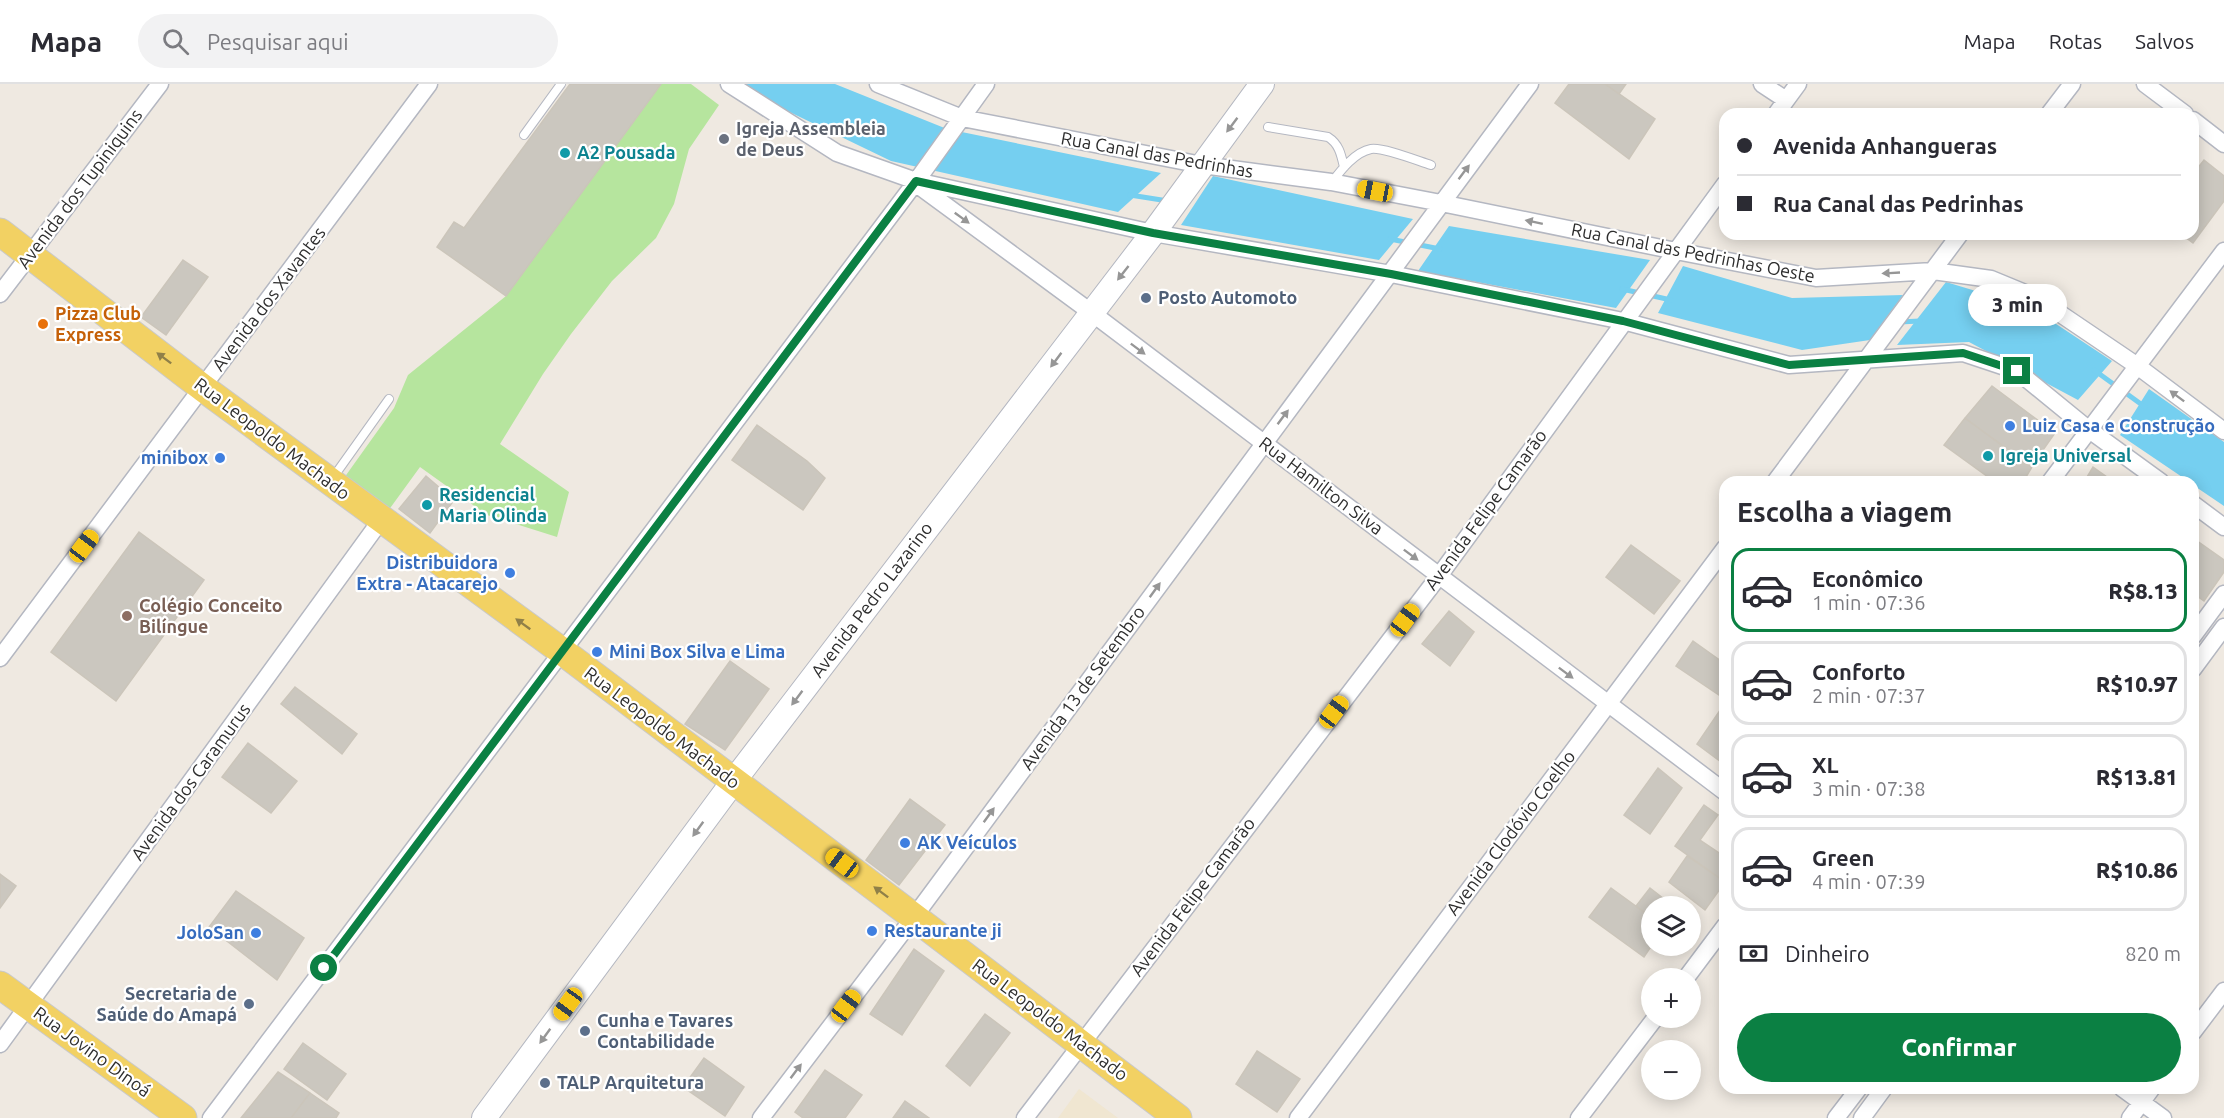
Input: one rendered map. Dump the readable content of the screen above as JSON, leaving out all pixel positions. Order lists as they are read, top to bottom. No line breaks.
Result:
{"streets":{"main road":["Rua Leopoldo Machado","Avenida Pedro Lazarino","Rua Jovino Dinoá"],"street":["Rua Canal das Pedrinhas","Avenida dos Tupiniquins","Rua Canal das Pedrinhas Oeste","Avenida dos Xavantes","Rua Hamilton Silva","Avenida Felipe Camarão","Avenida 13 de Setembro","Avenida dos Caramurus","Avenida Clodóvio Coelho"]},"crossings":[["Rua Canal das Pedrinhas","Rua Canal das Pedrinhas Oeste"],["Rua Canal das Pedrinhas","Avenida Pedro Lazarino"],["Rua Canal das Pedrinhas","Avenida 13 de Setembro"],["Avenida dos Tupiniquins","Rua Leopoldo Machado"],["Rua Canal das Pedrinhas Oeste","Avenida Felipe Camarão"],["Rua Canal das Pedrinhas Oeste","Avenida 13 de Setembro"],["Avenida dos Xavantes","Rua Leopoldo Machado"],["Rua Leopoldo Machado","Avenida Felipe Camarão"],["Rua Leopoldo Machado","Avenida Pedro Lazarino"],["Rua Leopoldo Machado","Avenida 13 de Setembro"],["Rua Leopoldo Machado","Avenida dos Caramurus"],["Rua Hamilton Silva","Avenida Felipe Camarão"],["Rua Hamilton Silva","Avenida Pedro Lazarino"],["Rua Hamilton Silva","Avenida 13 de Setembro"],["Rua Hamilton Silva","Avenida Clodóvio Coelho"],["Avenida dos Caramurus","Rua Jovino Dinoá"]],"one_way":["Rua Leopoldo Machado","Rua Hamilton Silva","Avenida Pedro Lazarino","Avenida 13 de Setembro"],"places":["Igreja Assembleia de Deus","A2 Pousada","Posto Automoto","Pizza Club Express","Luiz Casa e Construção","Igreja Universal","minibox","Residencial Maria Olinda","Distribuidora Extra - Atacarejo","Colégio Conceito Bilíngue","Mini Box Silva e Lima","AK Veículos","Restaurante ji","JoloSan","Secretaria de Saúde do Amapá","Cunha e Tavares Contabilidade","TALP Arquitetura"],"page":{"header":"Mapa","search":"Pesquisar aqui","nav":["Mapa","Rotas","Salvos"],"banner":["Avenida Anhangueras","Rua Canal das Pedrinhas"],"bubble":"3 min","heading":"Escolha a viagem","list":[{"name":"Econômico","note":"1 min · 07:36","value":"R$8.13"},{"name":"Conforto","note":"2 min · 07:37","value":"R$10.97"},{"name":"XL","note":"3 min · 07:38","value":"R$13.81"},{"name":"Green","note":"4 min · 07:39","value":"R$10.86"}],"map_buttons":["+","−"],"pay":["Dinheiro","820 m"],"buttons":"Confirmar"}}
